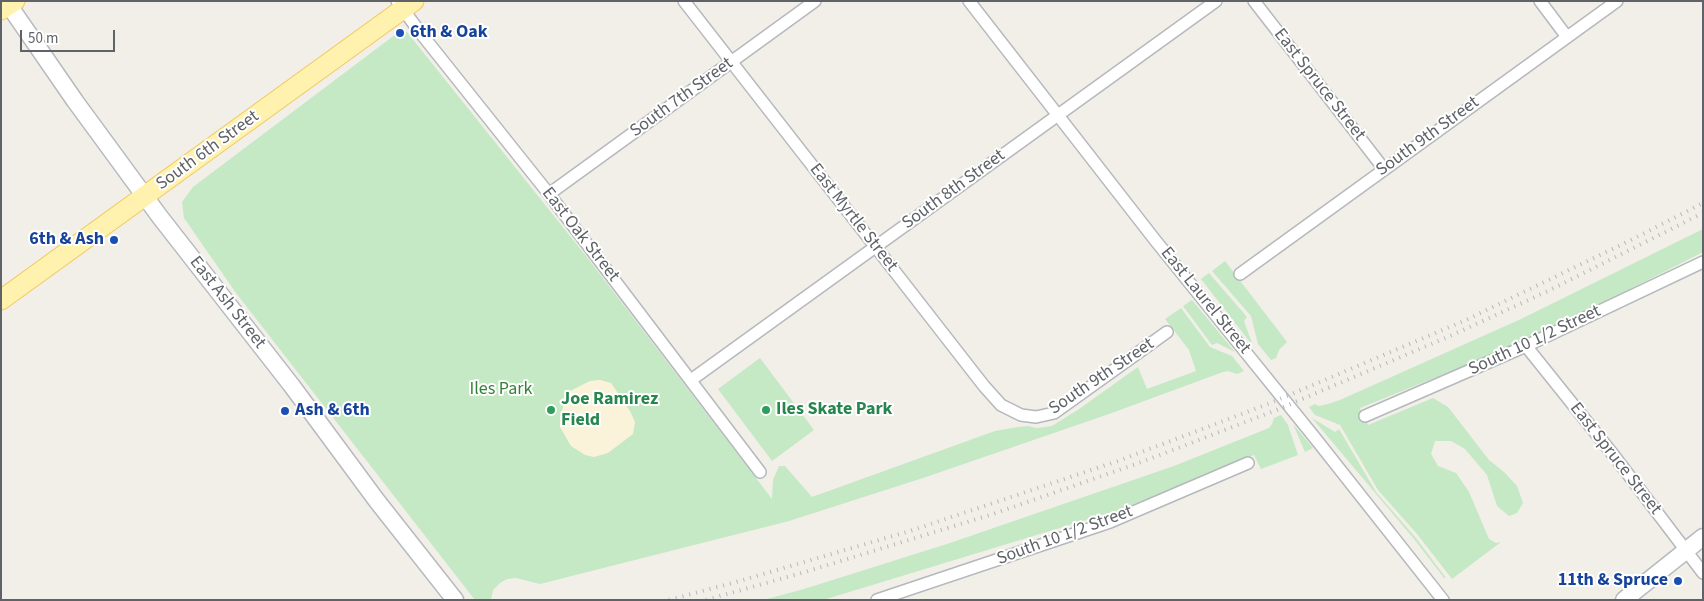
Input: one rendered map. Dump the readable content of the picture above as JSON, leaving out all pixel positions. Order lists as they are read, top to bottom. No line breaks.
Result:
{"streets":{"main road":["South 6th Street"],"street":["East Spruce Street","South 7th Street","South 9th Street","South 8th Street","East Myrtle Street","East Oak Street","East Laurel Street","East Ash Street","South 10 1/2 Street"]},"crossings":[["East Spruce Street","South 9th Street"],["East Spruce Street","South 10 1/2 Street"],["South 7th Street","East Myrtle Street"],["South 7th Street","East Oak Street"],["South 9th Street","East Myrtle Street"],["South 6th Street","East Oak Street"],["South 6th Street","East Ash Street"],["South 8th Street","East Myrtle Street"],["South 8th Street","East Oak Street"],["South 8th Street","East Laurel Street"]],"parks":["Iles Park"],"places":["6th & Oak","6th & Ash","Joe Ramirez Field","Iles Skate Park","Ash & 6th","11th & Spruce"],"scale_bar":"50 m"}
